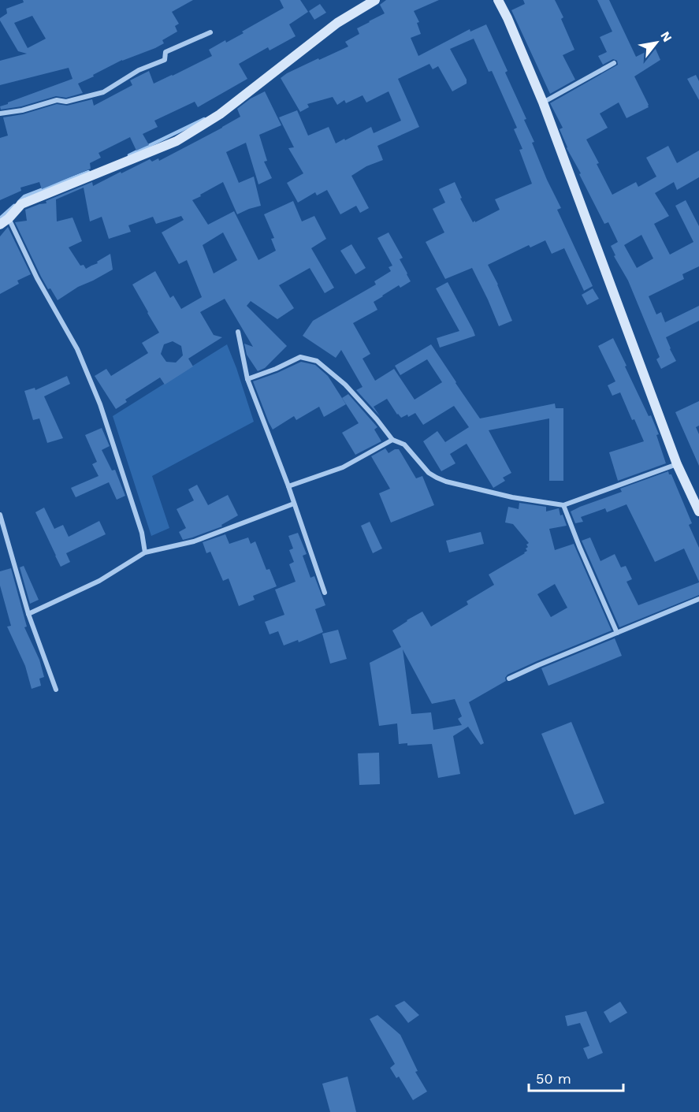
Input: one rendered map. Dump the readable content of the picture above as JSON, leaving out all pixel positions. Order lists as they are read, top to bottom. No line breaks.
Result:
{"scale_bar":"50 m","north":"top right"}
